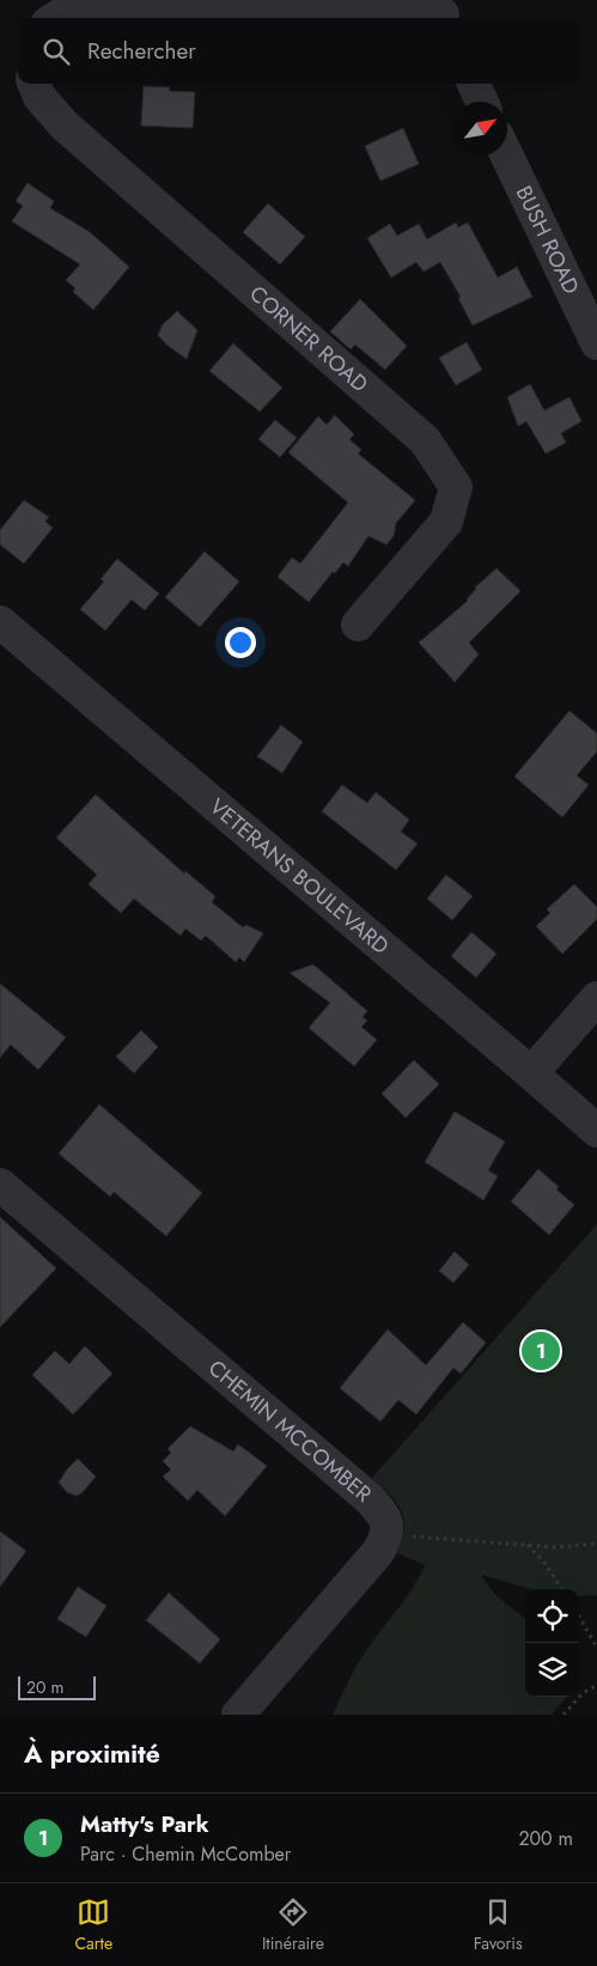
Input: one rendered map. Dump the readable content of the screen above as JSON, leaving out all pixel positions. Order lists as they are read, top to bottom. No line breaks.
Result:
{"streets":{"street":["BUSH ROAD","CORNER ROAD","VETERANS BOULEVARD","CHEMIN MCCOMBER"]},"scale_bar":"20 m","north":"top right","page":{"search":"Rechercher","pins":"1","scale":"20 m","heading":"À proximité","list":[{"mark":"1","name":"Matty's Park","note":"Parc · Chemin McComber","value":"200 m"}],"nav":["Carte","Itinéraire","Favoris"]}}
